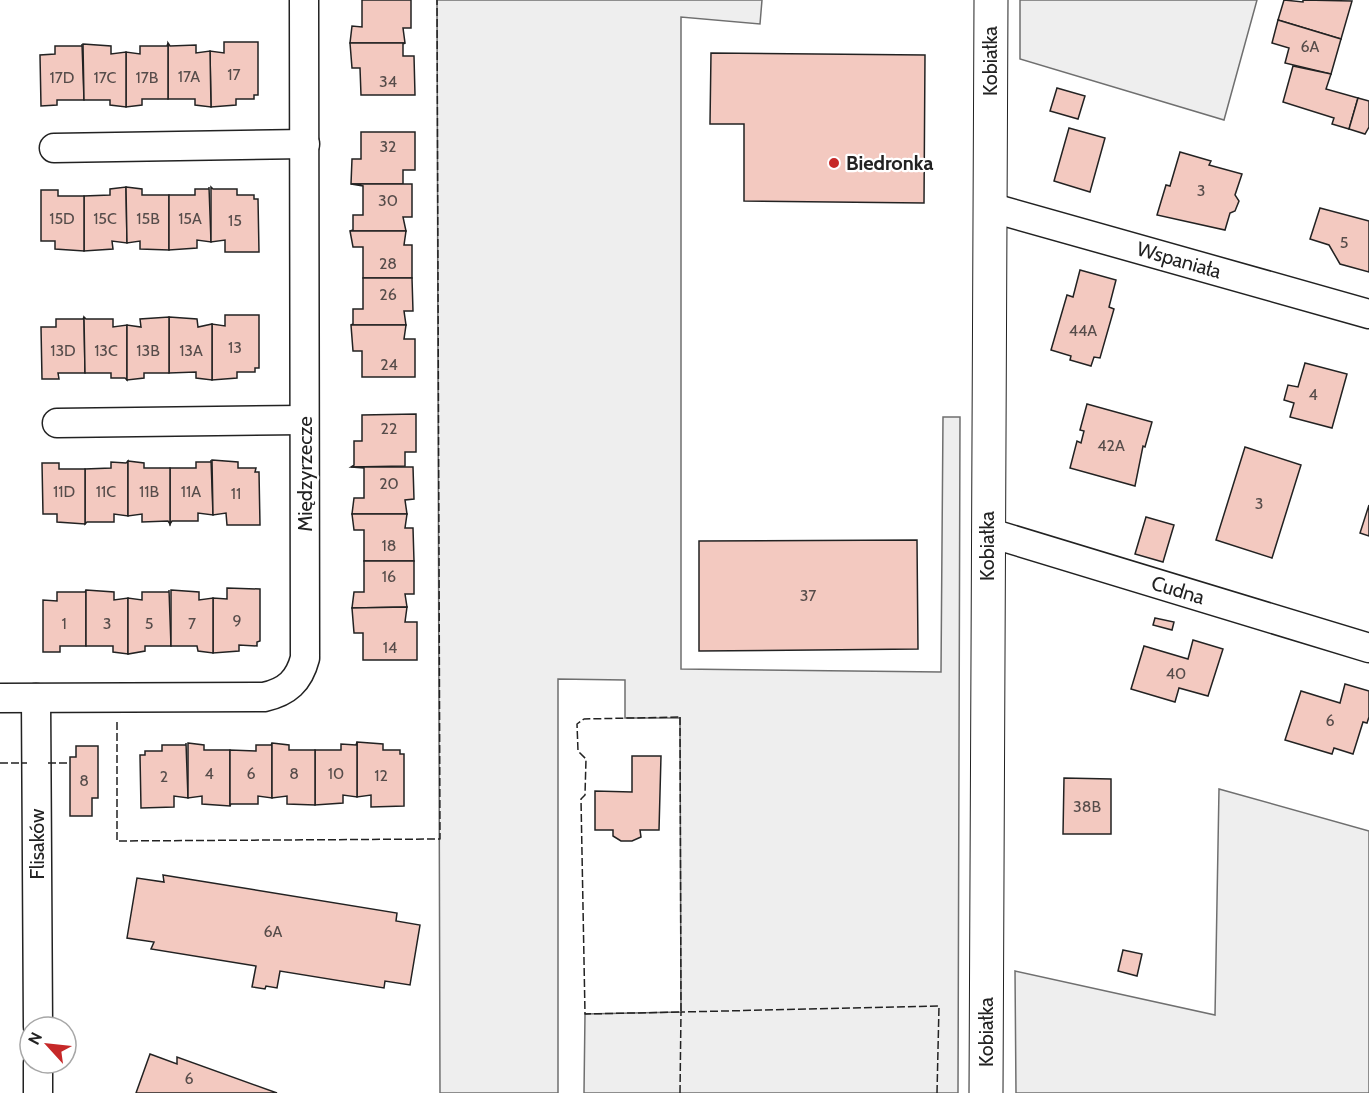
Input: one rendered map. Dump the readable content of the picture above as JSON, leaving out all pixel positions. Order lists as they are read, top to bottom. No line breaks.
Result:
{"streets":{"street":["Kobiałka","Wspaniała","Międzyrzecze","Cudna","Flisaków"]},"crossings":[["Kobiałka","Wspaniała"],["Kobiałka","Cudna"],["Międzyrzecze","Flisaków"]],"places":["Biedronka"],"house_numbers":["6A","17","17A","17D","17C","17B","34","32","3","30","15D","15C","15B","15A","15","5","28","26","44A","13","13D","13C","13B","13A","24","4","22","42A","20","11D","11C","11B","11A","11","3","18","16","37","9","1","3","5","7","14","40","6","4","6","8","10","12","2","8","38B","6A","6"],"north":"top left"}
